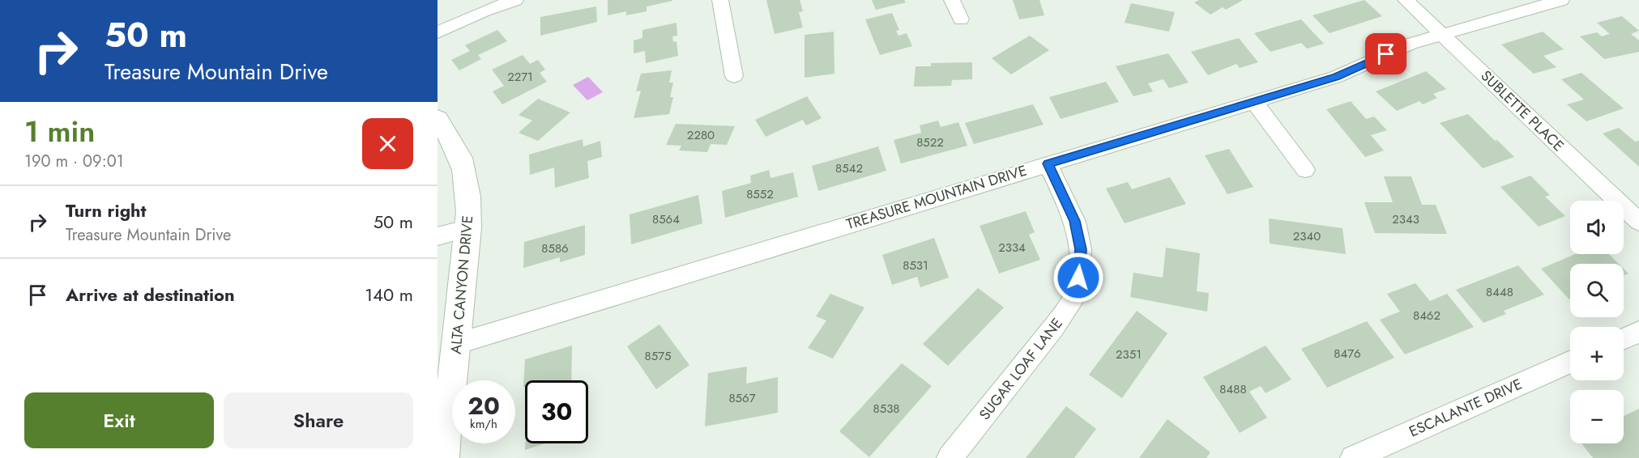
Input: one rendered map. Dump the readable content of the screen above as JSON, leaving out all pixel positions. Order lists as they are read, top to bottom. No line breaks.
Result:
{"streets":{"street":["SUBLETTE PLACE","TREASURE MOUNTAIN DRIVE","ALTA CANYON DRIVE","SUGAR LOAF LANE","ESCALANTE DRIVE"]},"crossings":[["SUBLETTE PLACE","TREASURE MOUNTAIN DRIVE"],["TREASURE MOUNTAIN DRIVE","ALTA CANYON DRIVE"],["TREASURE MOUNTAIN DRIVE","SUGAR LOAF LANE"]],"house_numbers":["2271","2280","8522","8542","8552","8564","2343","2340","2334","8586","8531","8448","8462","8476","2351","8575","8488","8567","8538"],"page":{"turn":["50 m","Treasure Mountain Drive"],"heading":["1 min","190 m · 09:01"],"list":[{"name":"Turn right","note":"Treasure Mountain Drive","value":"50 m"},{"name":"Arrive at destination","value":"140 m"}],"map_buttons":["+","−"],"speed":"20 km/h","limit":"30","buttons":["Exit","Share"]}}
